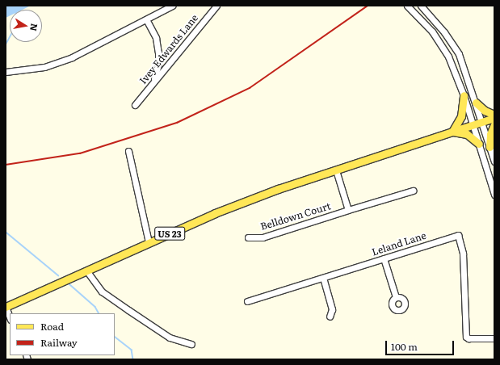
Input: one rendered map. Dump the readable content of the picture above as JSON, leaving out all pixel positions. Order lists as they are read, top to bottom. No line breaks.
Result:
{"streets":{"main road":["US 23"],"street":["Ivey Edwards Lane","Belldown Court","Leland Lane"]},"legend":["Road","Railway"],"scale_bar":"100 m","north":"right"}
